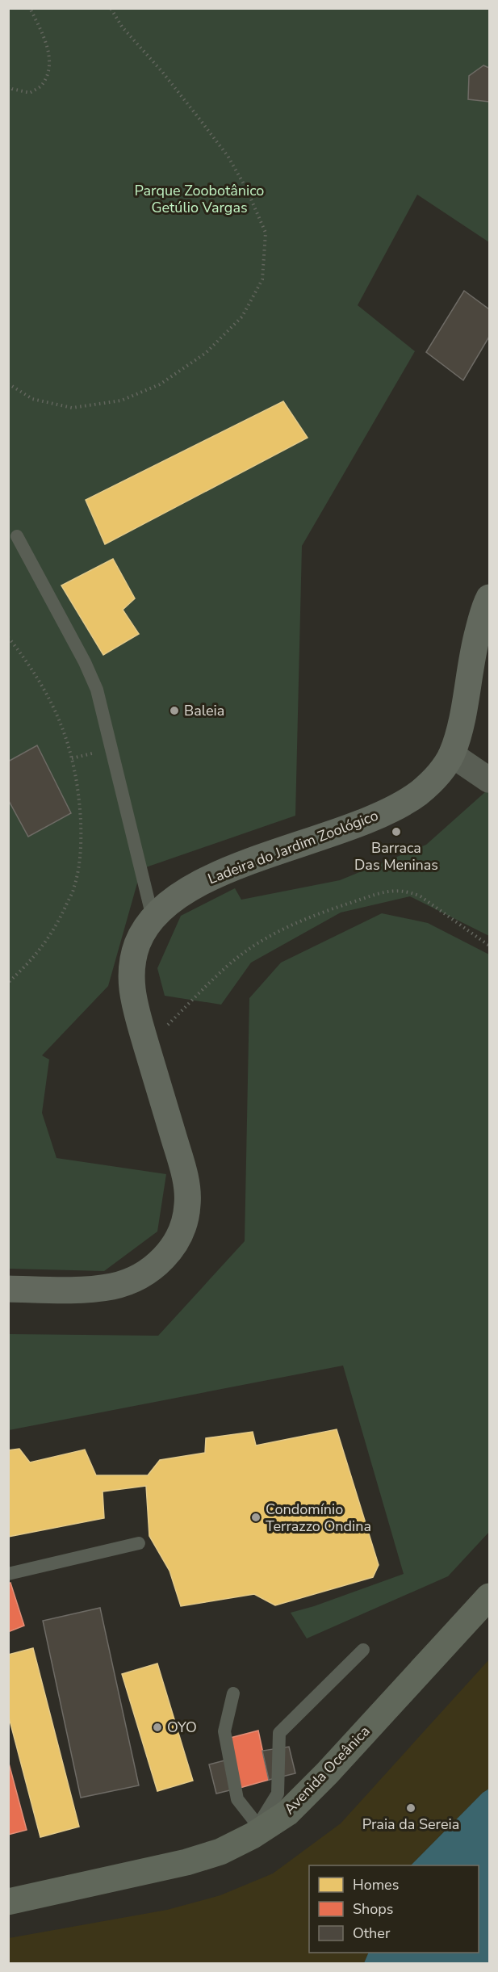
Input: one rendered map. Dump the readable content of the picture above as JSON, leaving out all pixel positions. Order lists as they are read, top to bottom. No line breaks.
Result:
{"streets":{"main road":["Avenida Oceânica"],"street":["Ladeira do Jardim Zoológico"]},"parks":["Parque Zoobotânico Getúlio Vargas"],"places":["Baleia","Barraca Das Meninas","Condomínio Terrazzo Ondina","OYO","Praia da Sereia"],"legend":["Homes","Shops","Other"]}
